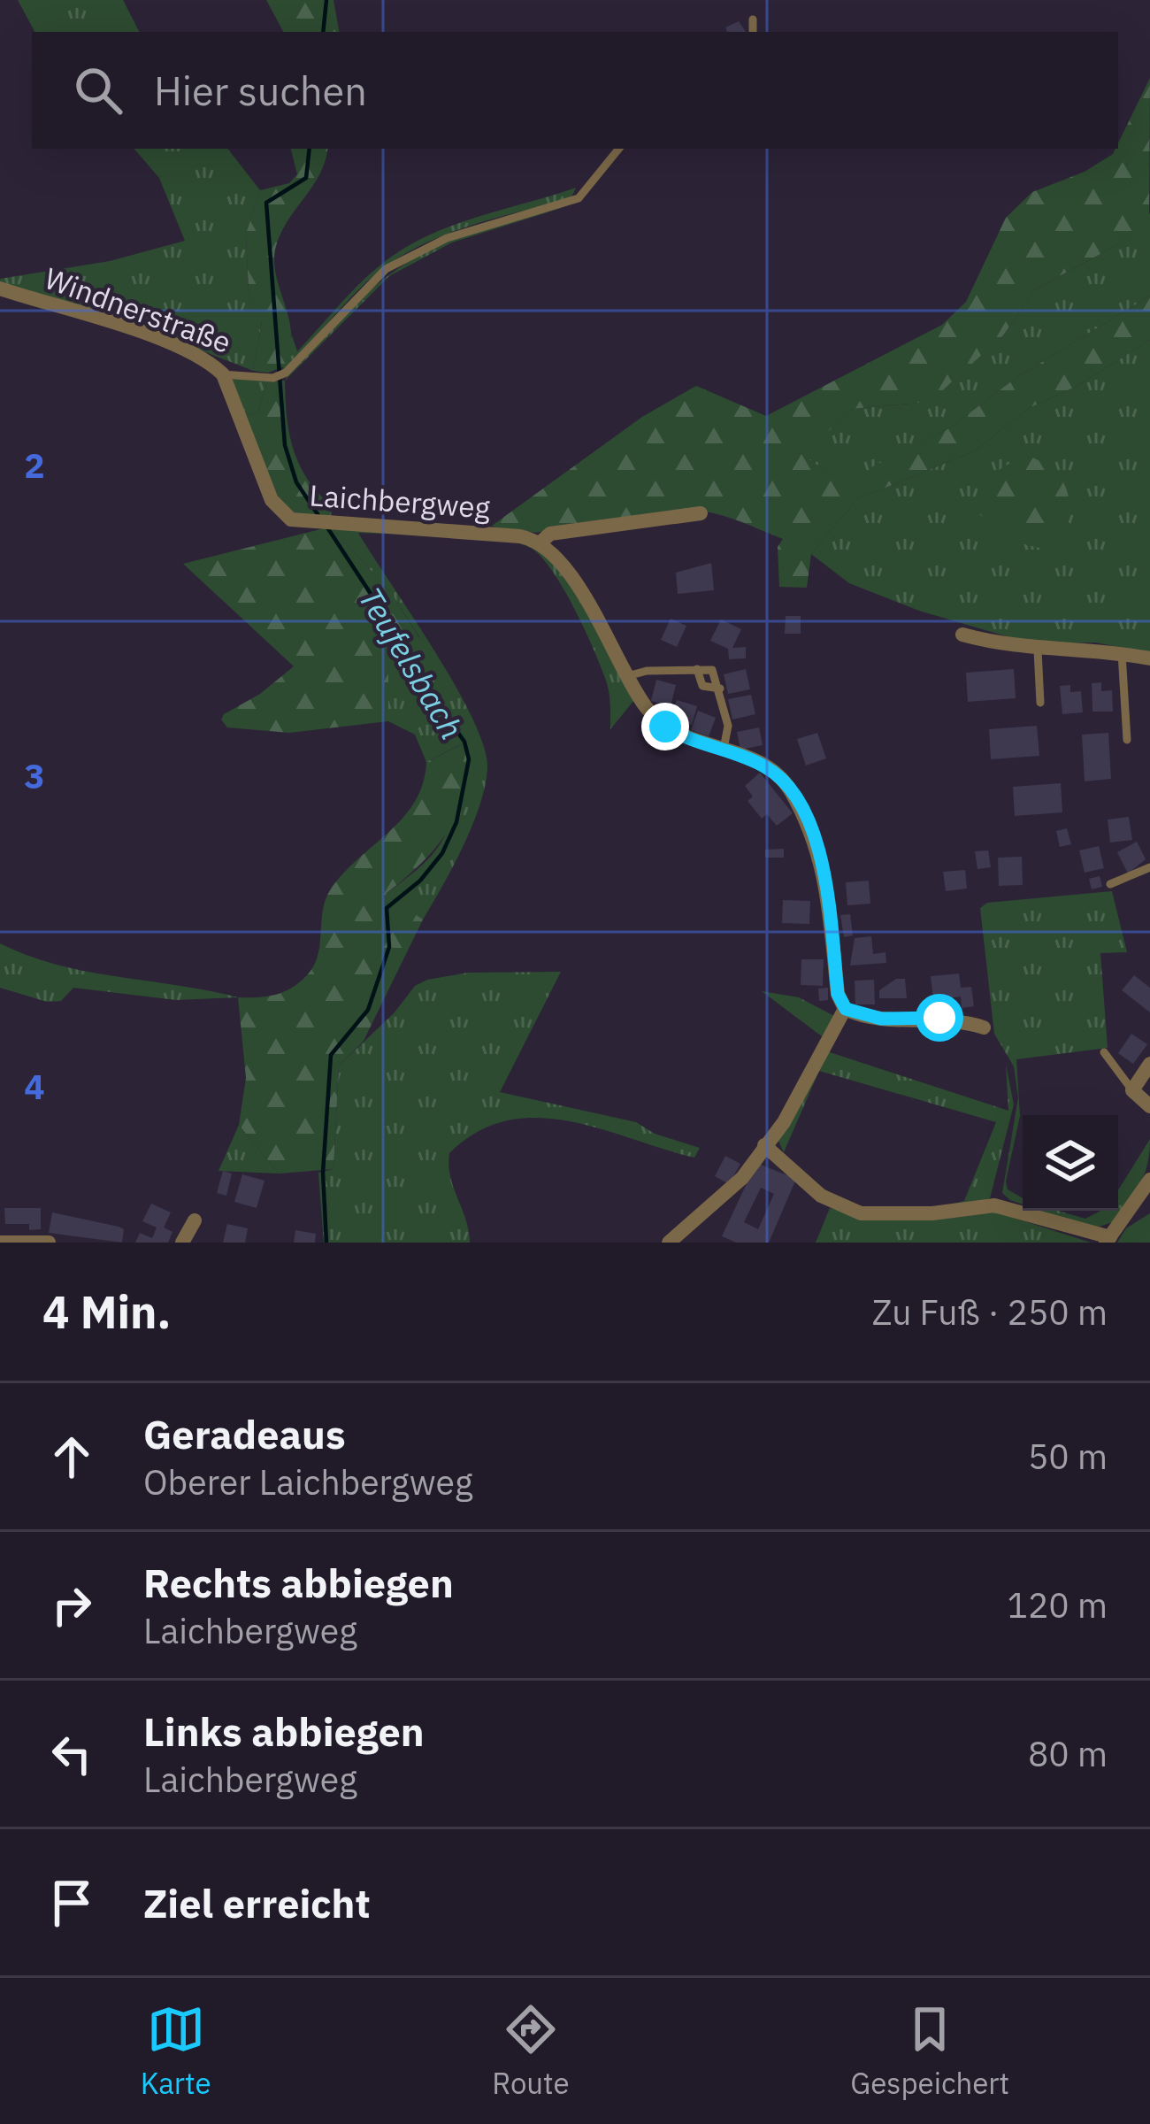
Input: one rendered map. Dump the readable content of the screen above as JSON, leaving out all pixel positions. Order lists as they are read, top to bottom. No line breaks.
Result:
{"streets":{"street":["Windnerstraße","Laichbergweg"]},"crossings":[["Windnerstraße","Laichbergweg"]],"water":["Teufelsbach"],"page":{"search":"Hier suchen","heading":["4 Min.","Zu Fuß · 250 m"],"list":[["Geradeaus","Oberer Laichbergweg","50 m"],["Rechts abbiegen","Laichbergweg","120 m"],["Links abbiegen","Laichbergweg","80 m"],"Ziel erreicht"],"nav":["Karte","Route","Gespeichert"]},"grid":{"rows":["2","3","4"]}}
